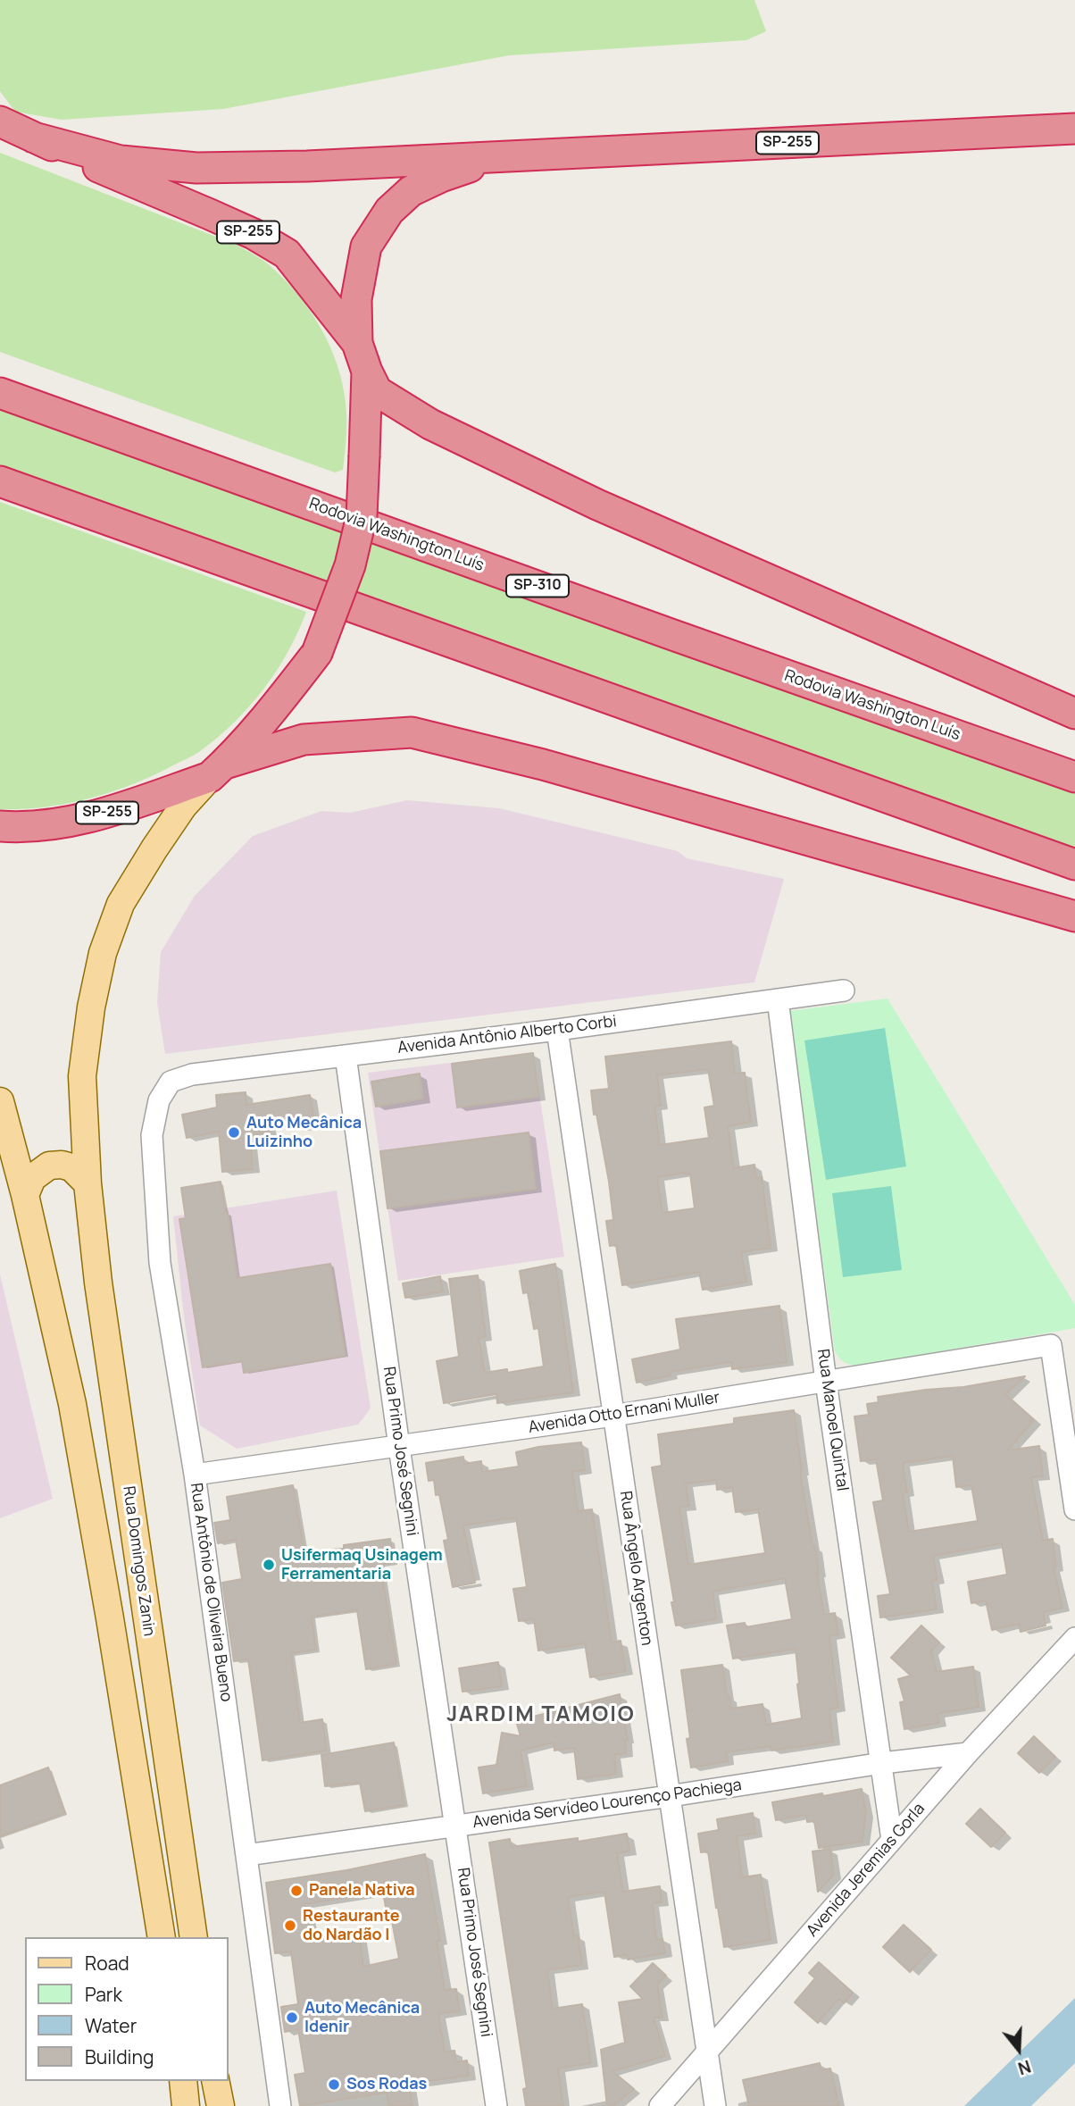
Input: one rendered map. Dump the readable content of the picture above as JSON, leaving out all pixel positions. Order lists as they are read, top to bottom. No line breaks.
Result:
{"streets":{"highway":["SP-255","Rodovia Washington Luís","SP-310"],"main road":["Rua Domingos Zanin"],"street":["Avenida Antônio Alberto Corbi","Avenida Otto Ernani Muller","Rua Manoel Quintal","Rua Primo José Segnini","Rua Ângelo Argenton","Rua Antônio de Oliveira Bueno","Avenida Servídeo Lourenço Pachiega","Avenida Jeremias Gorla"]},"crossings":[["SP-255","Rua Domingos Zanin"],["Avenida Antônio Alberto Corbi","Rua Manoel Quintal"],["Avenida Antônio Alberto Corbi","Rua Primo José Segnini"],["Avenida Antônio Alberto Corbi","Rua Ângelo Argenton"],["Avenida Antônio Alberto Corbi","Rua Antônio de Oliveira Bueno"],["Avenida Otto Ernani Muller","Rua Manoel Quintal"],["Avenida Otto Ernani Muller","Rua Primo José Segnini"],["Avenida Otto Ernani Muller","Rua Ângelo Argenton"],["Avenida Otto Ernani Muller","Rua Antônio de Oliveira Bueno"],["Rua Manoel Quintal","Avenida Servídeo Lourenço Pachiega"],["Rua Manoel Quintal","Avenida Jeremias Gorla"],["Rua Primo José Segnini","Avenida Servídeo Lourenço Pachiega"],["Rua Ângelo Argenton","Avenida Servídeo Lourenço Pachiega"],["Rua Ângelo Argenton","Avenida Jeremias Gorla"],["Rua Antônio de Oliveira Bueno","Avenida Servídeo Lourenço Pachiega"],["Avenida Servídeo Lourenço Pachiega","Avenida Jeremias Gorla"]],"districts":["JARDIM TAMOIO"],"places":["Auto Mecânica Luizinho","Usifermaq Usinagem Ferramentaria","Panela Nativa","Restaurante do Nardão I","Auto Mecânica Idenir","Sos Rodas"],"legend":["Road","Park","Water","Building"],"north":"bottom"}
